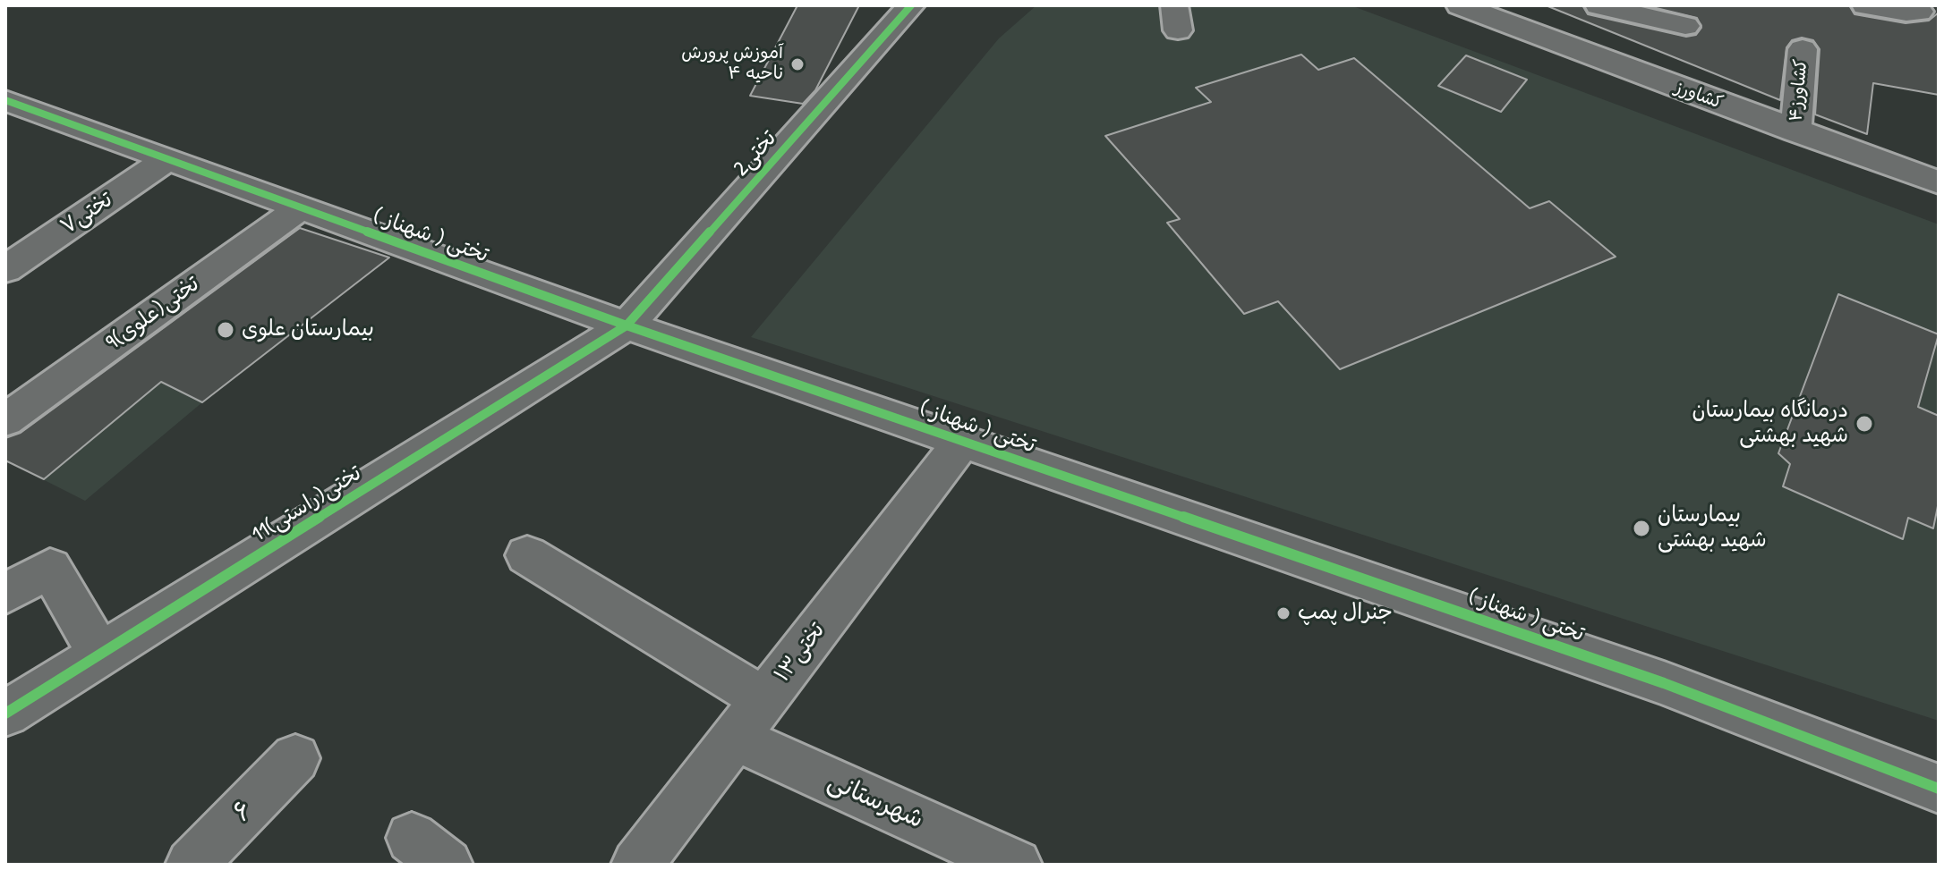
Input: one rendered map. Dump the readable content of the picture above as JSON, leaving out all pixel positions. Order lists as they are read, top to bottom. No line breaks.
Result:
{"streets":{"street":["کشاورز۴","کشاورز","2تختی","تختی۷","تختی ( شهناز )","9تختی(علوی)","11تختی(راستی)","تختی۱۳","شهرستانی","۶"]},"crossings":[["کشاورز۴","کشاورز"],["2تختی","تختی ( شهناز )"],["2تختی","11تختی(راستی)"],["تختی۷","تختی ( شهناز )"],["تختی ( شهناز )","9تختی(علوی)"],["تختی ( شهناز )","11تختی(راستی)"],["تختی ( شهناز )","تختی۱۳"],["تختی۱۳","شهرستانی"]],"places":["آموزش پرورش ناحیه ۴","بیمارستان علوی","درمانگاه بیمارستان شهید بهشتی","بیمارستان شهید بهشتی","جنرال پمپ"]}
